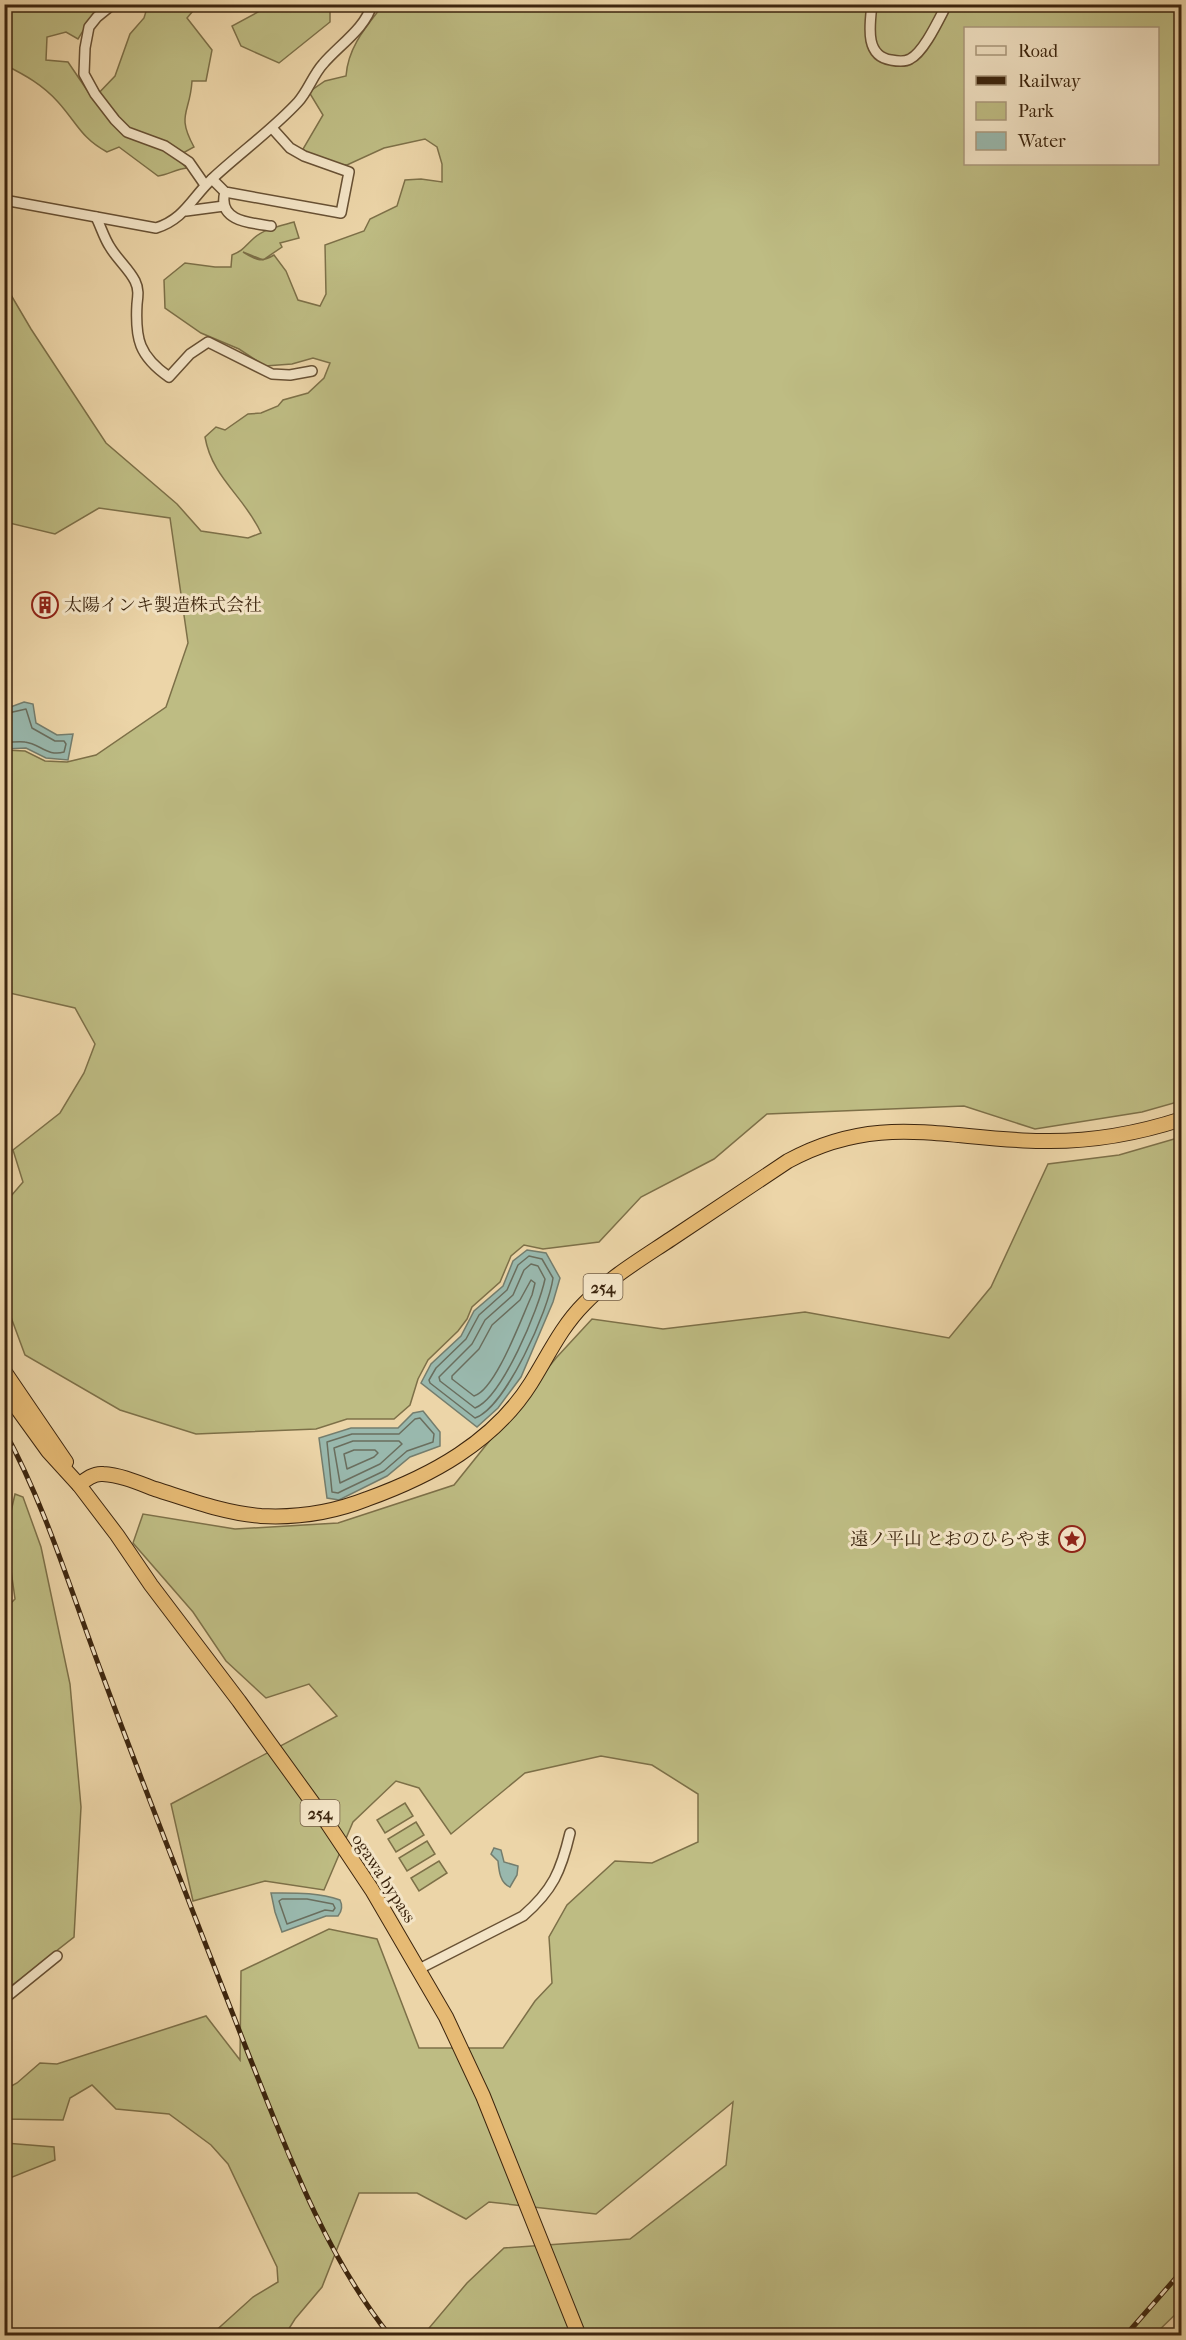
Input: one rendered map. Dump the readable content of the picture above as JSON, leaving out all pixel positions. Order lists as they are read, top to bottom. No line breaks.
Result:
{"streets":{"highway":["254","ogawa bypass"]},"crossings":[["254","ogawa bypass"]],"places":{"building":["太陽インキ製造株式会社"],"place":["遠ノ平山 とおのひらやま"]},"legend":["Road","Railway","Park","Water"]}
